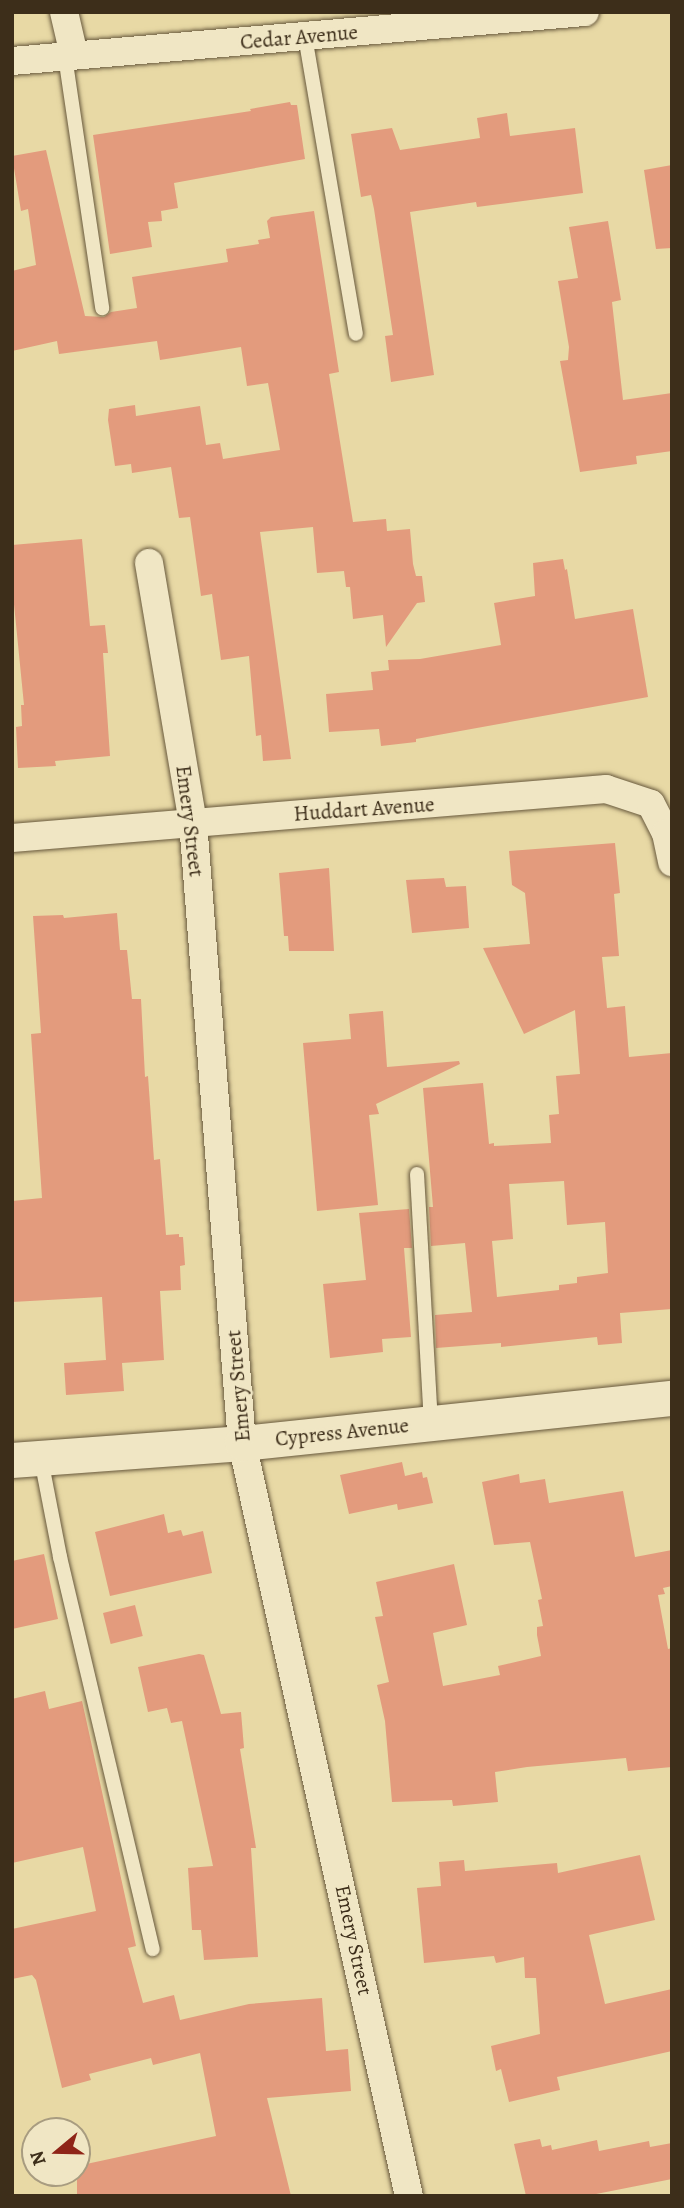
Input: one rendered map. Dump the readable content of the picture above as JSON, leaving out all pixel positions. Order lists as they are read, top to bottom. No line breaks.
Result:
{"streets":{"street":["Cedar Avenue","Huddart Avenue","Emery Street","Cypress Avenue"]},"crossings":[["Huddart Avenue","Emery Street"],["Emery Street","Cypress Avenue"]],"north":"left"}
